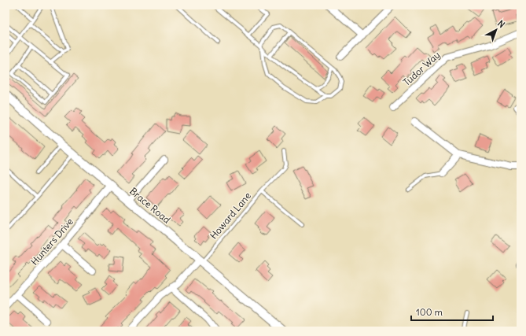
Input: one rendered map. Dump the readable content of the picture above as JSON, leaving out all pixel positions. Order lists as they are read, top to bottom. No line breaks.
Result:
{"streets":{"street":["Tudor Way","Brace Road","Hunters Drive"],"lane":["Howard Lane"]},"crossings":[["Brace Road","Howard Lane"],["Brace Road","Hunters Drive"]],"scale_bar":"100 m","north":"top right"}
